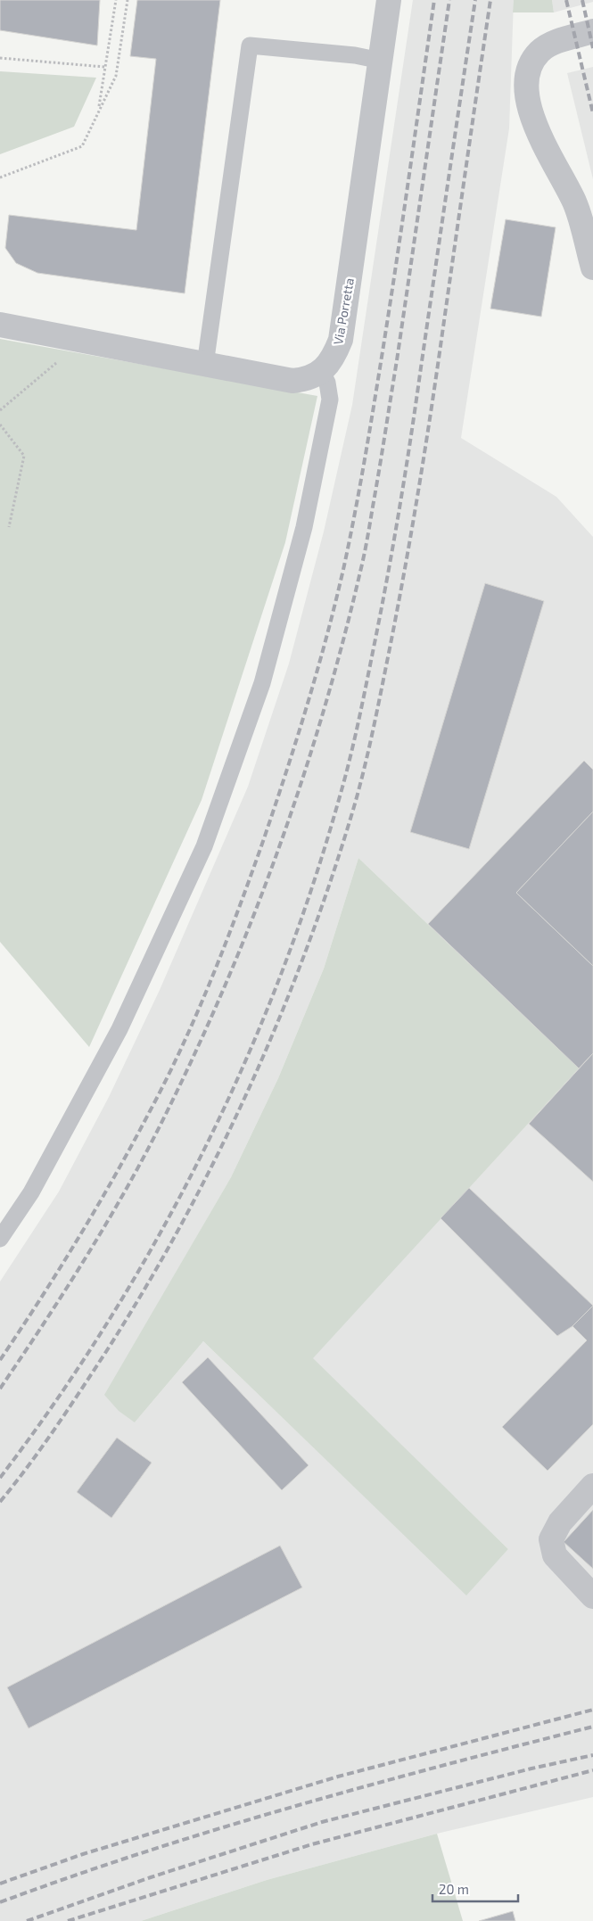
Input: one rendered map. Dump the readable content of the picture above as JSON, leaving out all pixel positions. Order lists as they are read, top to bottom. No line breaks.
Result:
{"streets":{"street":["Via Porretta"]},"scale_bar":"20 m"}
